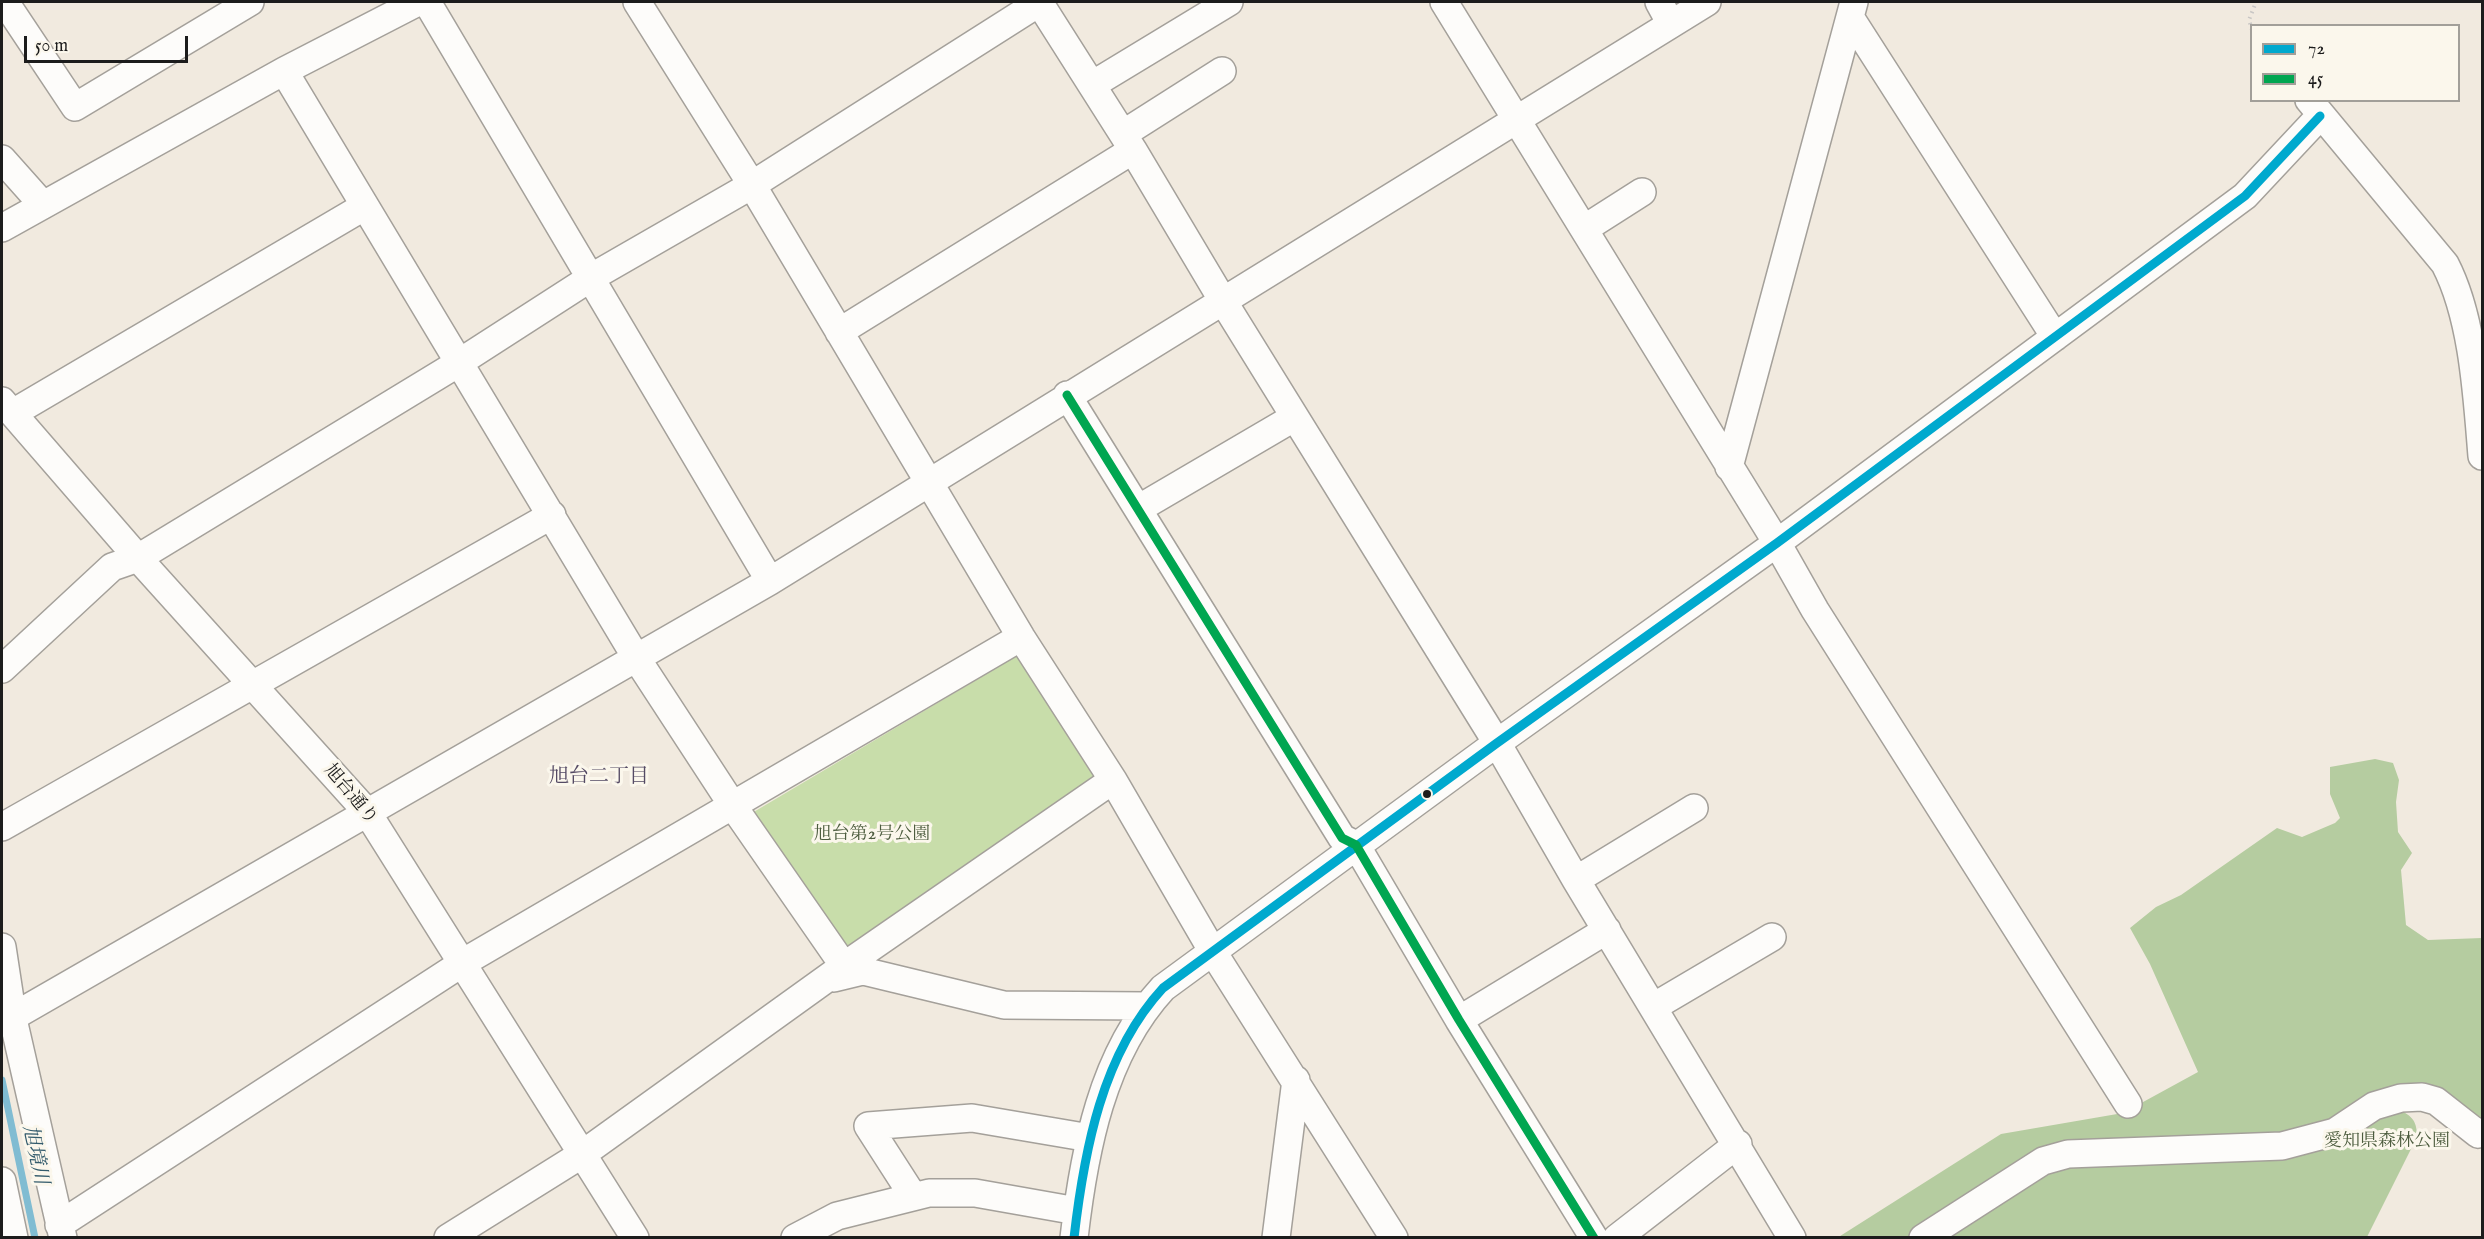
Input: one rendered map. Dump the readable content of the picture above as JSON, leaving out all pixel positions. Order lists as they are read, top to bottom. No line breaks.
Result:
{"streets":{"street":["旭台通り"]},"districts":["旭台二丁目"],"water":["旭境川"],"parks":["旭台第2号公園","愛知県森林公園"],"lines":["transit line 72","transit line 45"],"legend":["72","45"],"scale_bar":"50 m"}
